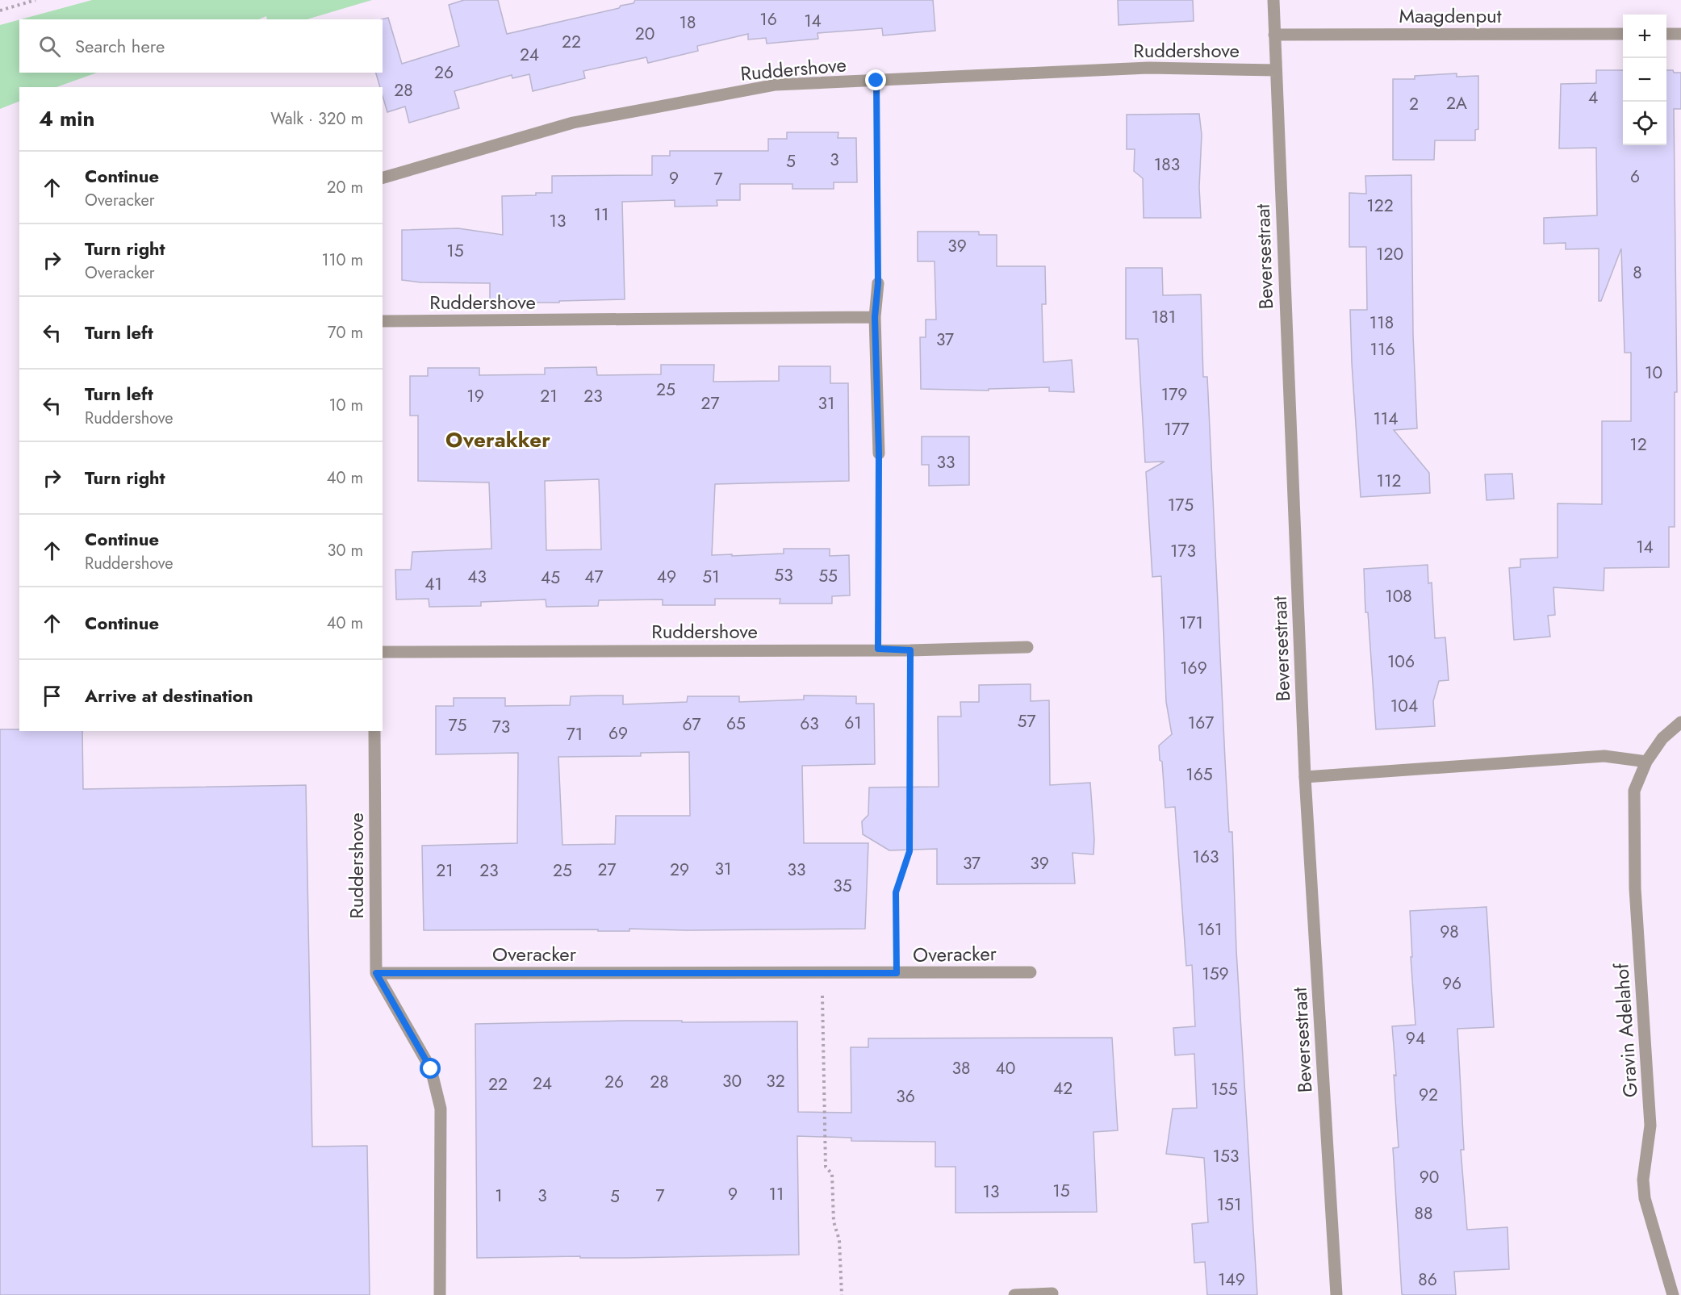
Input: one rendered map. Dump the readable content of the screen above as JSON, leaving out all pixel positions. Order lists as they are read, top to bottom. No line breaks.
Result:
{"streets":{"street":["Maagdenput","Ruddershove","Beversestraat","Overacker","Gravin Adelahof"]},"crossings":[["Maagdenput","Beversestraat"],["Ruddershove","Beversestraat"],["Ruddershove","Overacker"]],"districts":["Overakker"],"house_numbers":["16","14","18","20","22","24","26","28","4","2A","2","3","5","183","6","9","7","122","11","13","39","15","120","8","181","118","37","116","10","25","179","19","21","23","27","31","114","177","12","33","112","175","14","173","53","55","43","47","49","51","45","41","108","171","106","169","104","57","61","167","65","63","67","75","73","69","71","165","163","37","39","31","27","29","33","21","23","25","35","161","98","159","96","94","38","40","30","32","26","28","24","22","42","155","92","36","153","90","15","13","9","11","1","3","7","5","151","88","149","86"],"page":{"map_buttons":["+","−"],"search":"Search here","heading":["4 min","Walk · 320 m"],"list":[["Continue","Overacker","20 m"],["Turn right","Overacker","110 m"],["Turn left","70 m"],["Turn left","Ruddershove","10 m"],["Turn right","40 m"],["Continue","Ruddershove","30 m"],["Continue","40 m"],"Arrive at destination"]}}
